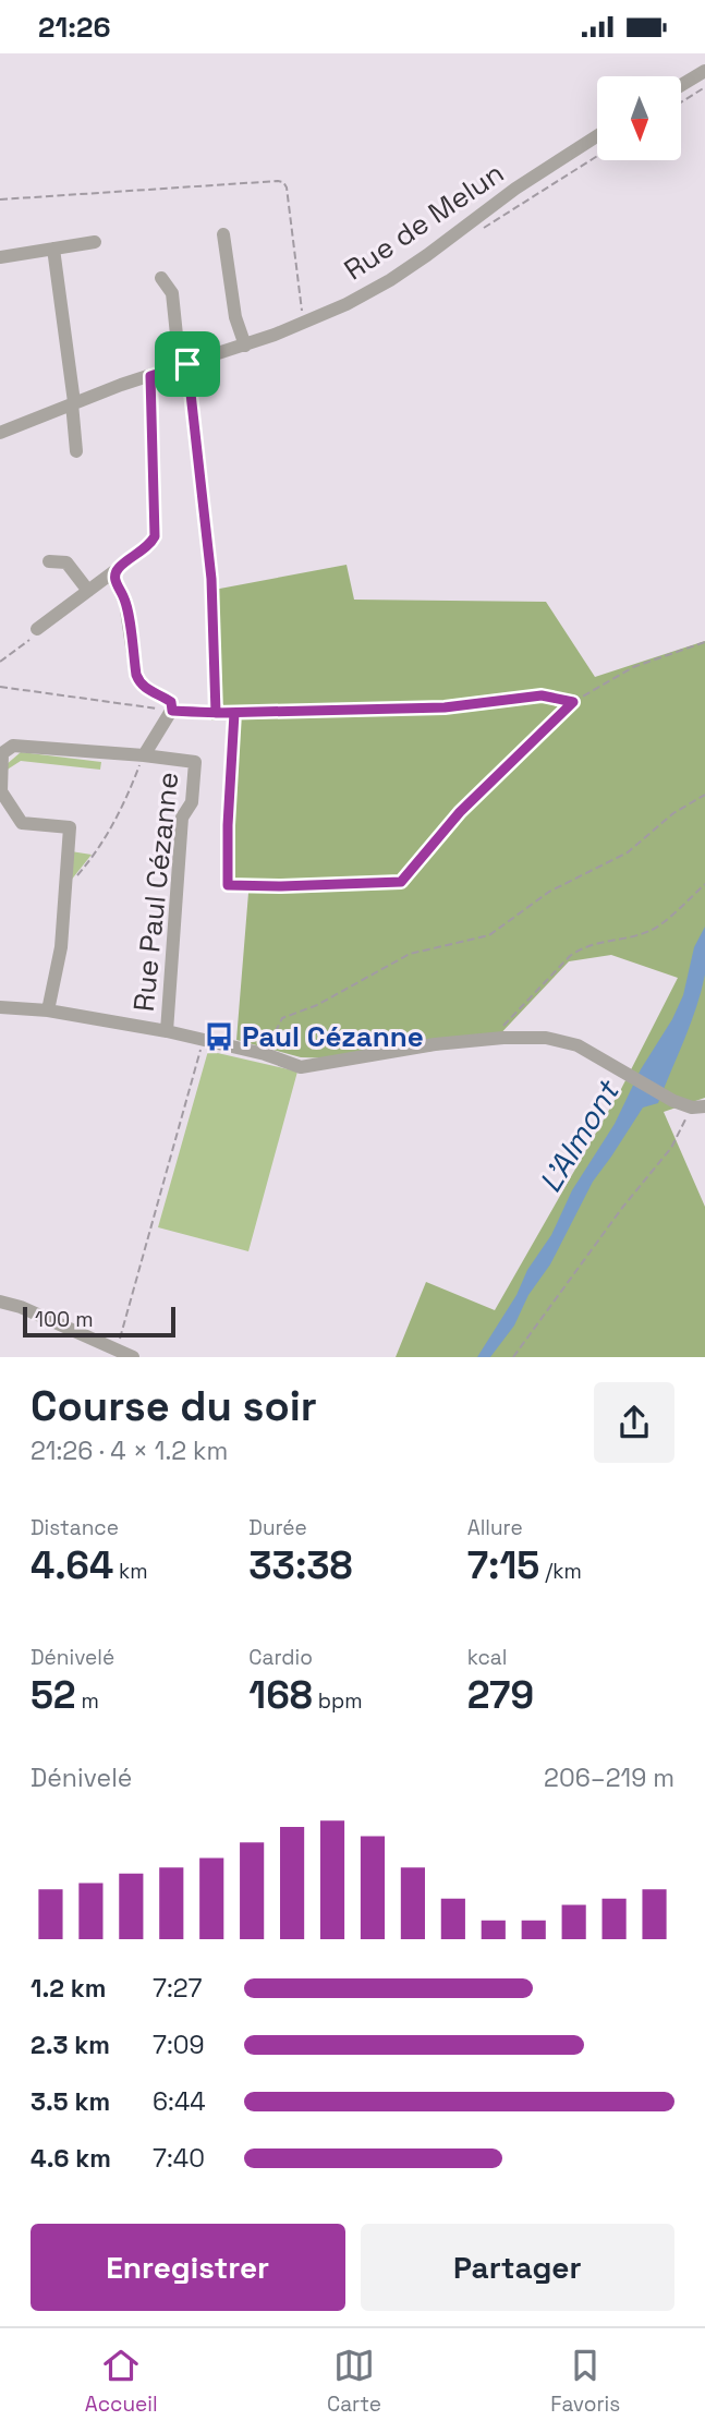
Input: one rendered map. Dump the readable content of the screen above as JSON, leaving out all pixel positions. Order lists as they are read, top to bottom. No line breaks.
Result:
{"streets":{"street":["Rue de Melun","Rue Paul Cézanne"]},"water":["L'Almont"],"places":{"bus stop":["Paul Cézanne"]},"scale_bar":"100 m","north":"bottom","page":{"status":"21:26","scale":"100 m","heading":["Course du soir","21:26 · 4 × 1.2 km"],"stats":[["Distance","4.64 km"],["Durée","33:38"],["Allure","7:15 /km"],["Dénivelé","52 m"],["Cardio","168 bpm"],["kcal","279"]],"chart":["Dénivelé","206–219 m"],"list":[{"name":"1.2 km","note":"7:27"},{"name":"2.3 km","note":"7:09"},{"name":"3.5 km","note":"6:44"},{"name":"4.6 km","note":"7:40"}],"buttons":["Enregistrer","Partager"],"tabs":["Accueil","Carte","Favoris"]}}
